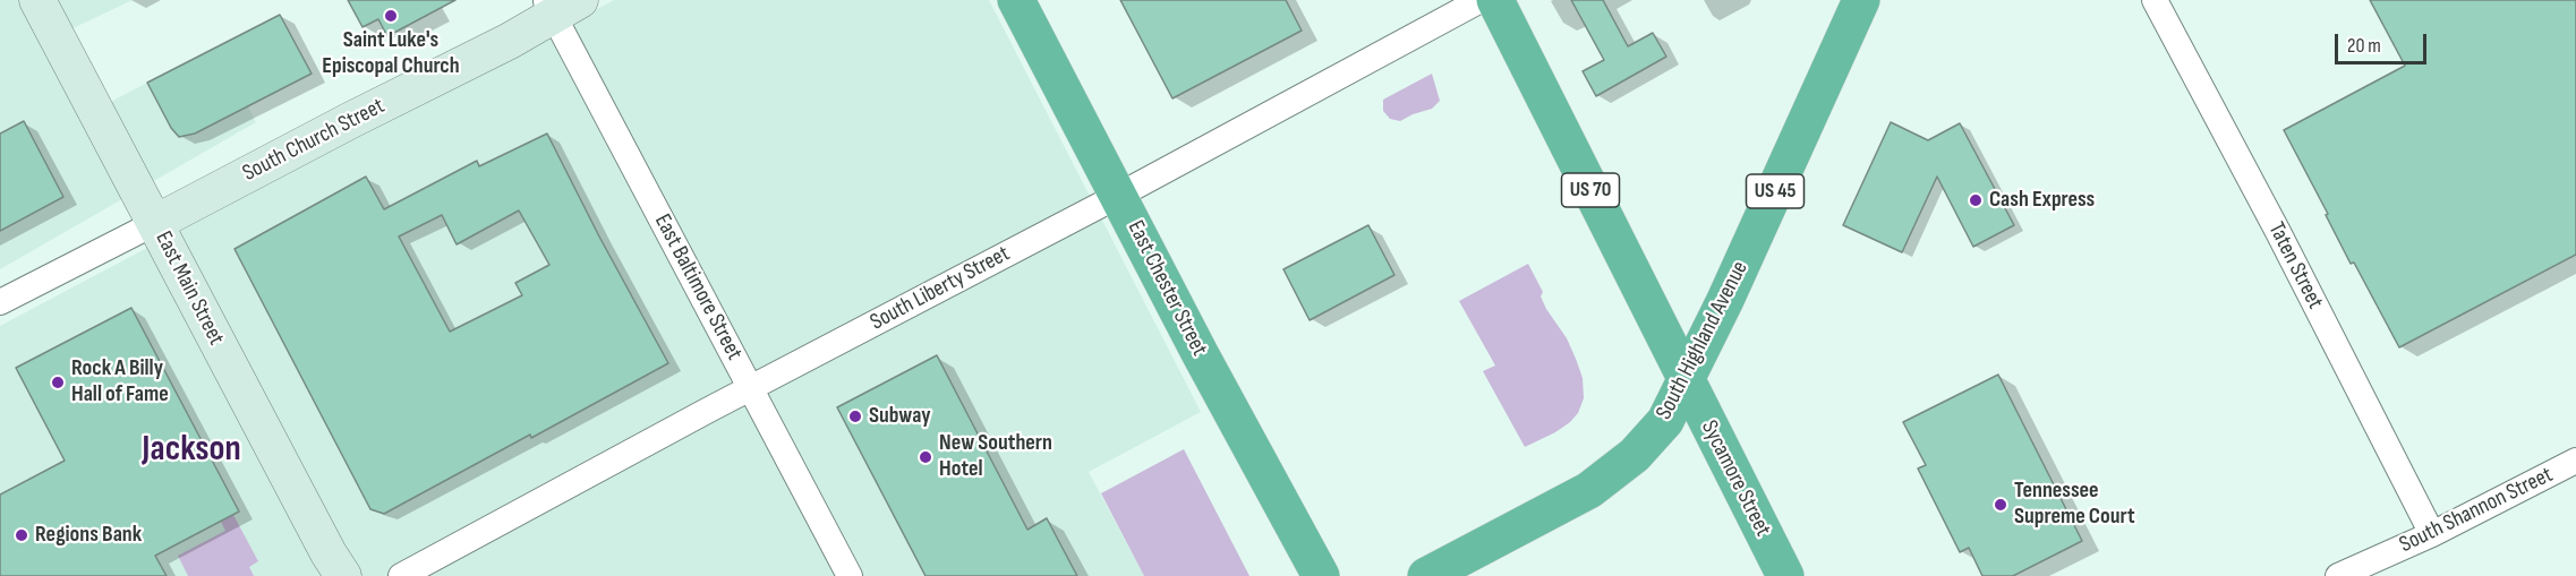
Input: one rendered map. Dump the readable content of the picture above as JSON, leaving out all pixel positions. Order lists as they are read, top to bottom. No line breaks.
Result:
{"streets":{"highway":["US 70","US 45","East Chester Street","South Highland Avenue","Sycamore Street"],"main road":["South Church Street","East Main Street"],"street":["Taten Street","East Baltimore Street","South Liberty Street","South Shannon Street"]},"crossings":[["South Church Street","East Baltimore Street"],["South Church Street","East Main Street"],["US 70","South Highland Avenue"],["US 70","Sycamore Street"],["Taten Street","South Shannon Street"],["East Baltimore Street","South Liberty Street"],["South Liberty Street","East Chester Street"],["South Highland Avenue","Sycamore Street"]],"districts":["Jackson"],"places":["Saint Luke's Episcopal Church","Cash Express","Rock A Billy Hall of Fame","Subway","New Southern Hotel","Tennessee Supreme Court","Regions Bank"],"scale_bar":"20 m"}
